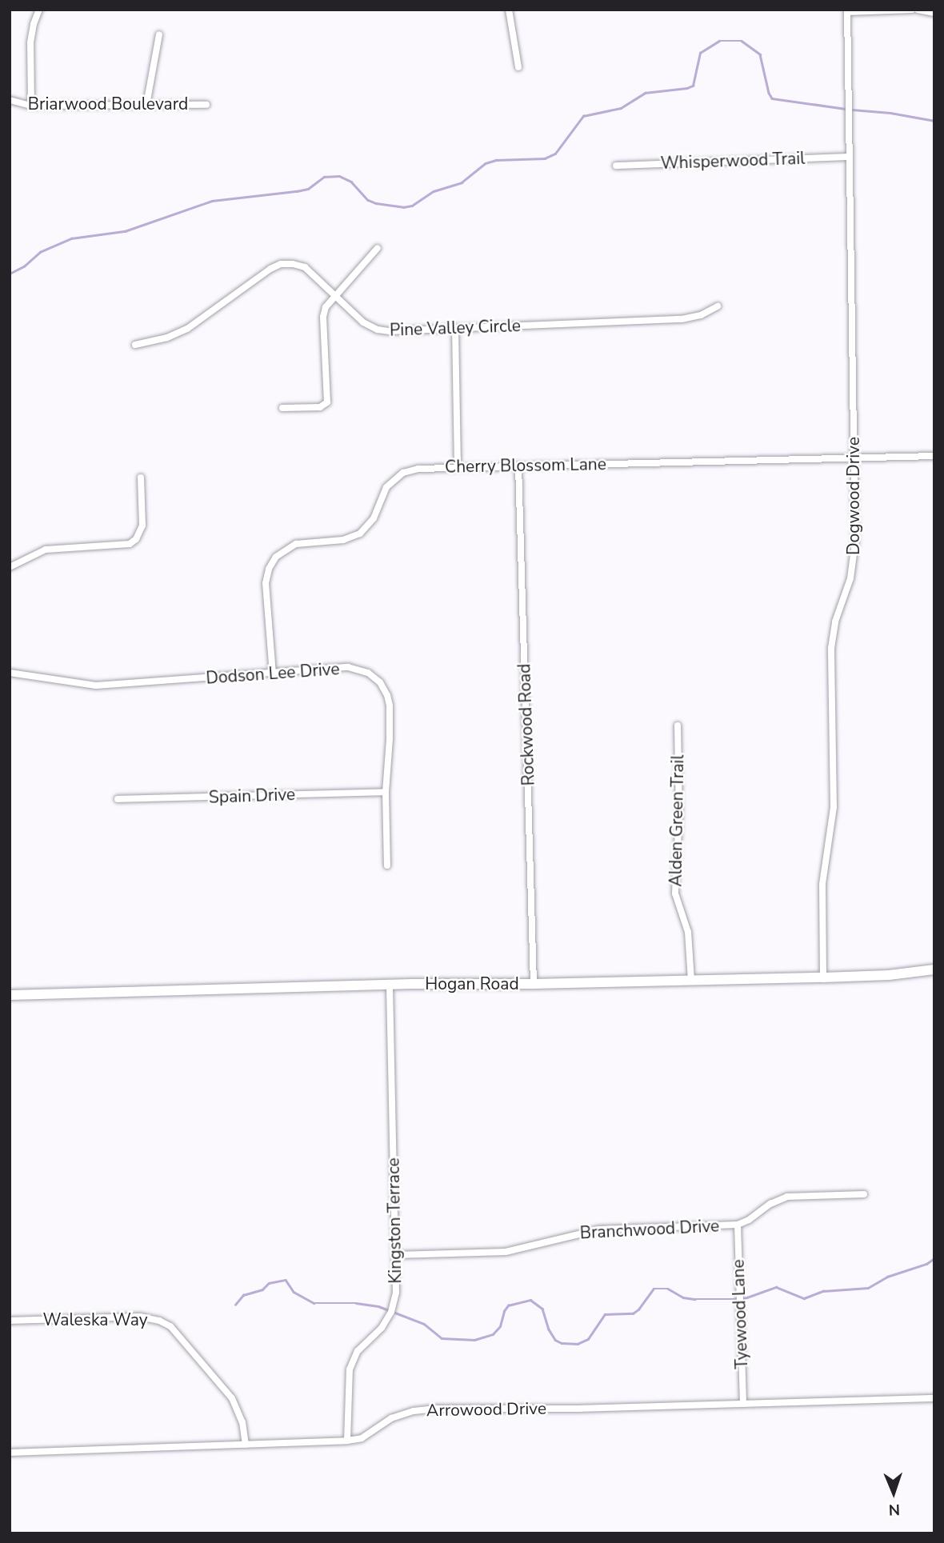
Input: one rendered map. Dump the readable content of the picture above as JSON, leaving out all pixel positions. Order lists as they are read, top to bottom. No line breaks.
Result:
{"streets":{"street":["Briarwood Boulevard","Whisperwood Trail","Pine Valley Circle","Cherry Blossom Lane","Dogwood Drive","Dodson Lee Drive","Rockwood Road","Spain Drive","Alden Green Trail","Hogan Road","Kingston Terrace","Branchwood Drive","Tyewood Lane","Waleska Way","Arrowood Drive"]},"crossings":[["Whisperwood Trail","Dogwood Drive"],["Cherry Blossom Lane","Dogwood Drive"],["Cherry Blossom Lane","Dodson Lee Drive"],["Cherry Blossom Lane","Rockwood Road"],["Dogwood Drive","Hogan Road"],["Dodson Lee Drive","Spain Drive"],["Rockwood Road","Hogan Road"],["Alden Green Trail","Hogan Road"],["Hogan Road","Kingston Terrace"],["Kingston Terrace","Branchwood Drive"],["Kingston Terrace","Arrowood Drive"],["Branchwood Drive","Tyewood Lane"],["Tyewood Lane","Arrowood Drive"],["Waleska Way","Arrowood Drive"]],"north":"bottom"}
